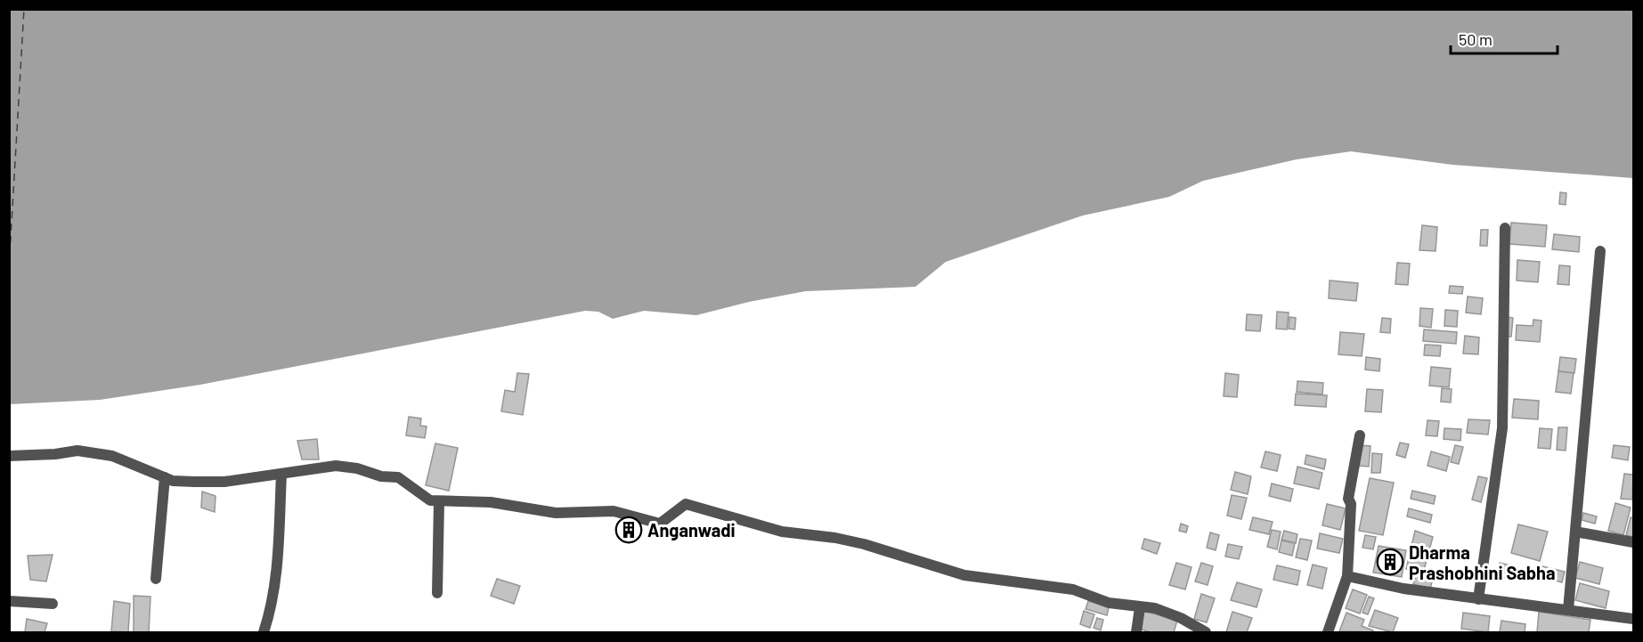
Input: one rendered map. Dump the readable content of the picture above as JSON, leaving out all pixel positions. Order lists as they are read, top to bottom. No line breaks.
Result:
{"places":{"building":["Anganwadi","Dharma Prashobhini Sabha"]},"scale_bar":"50 m"}
